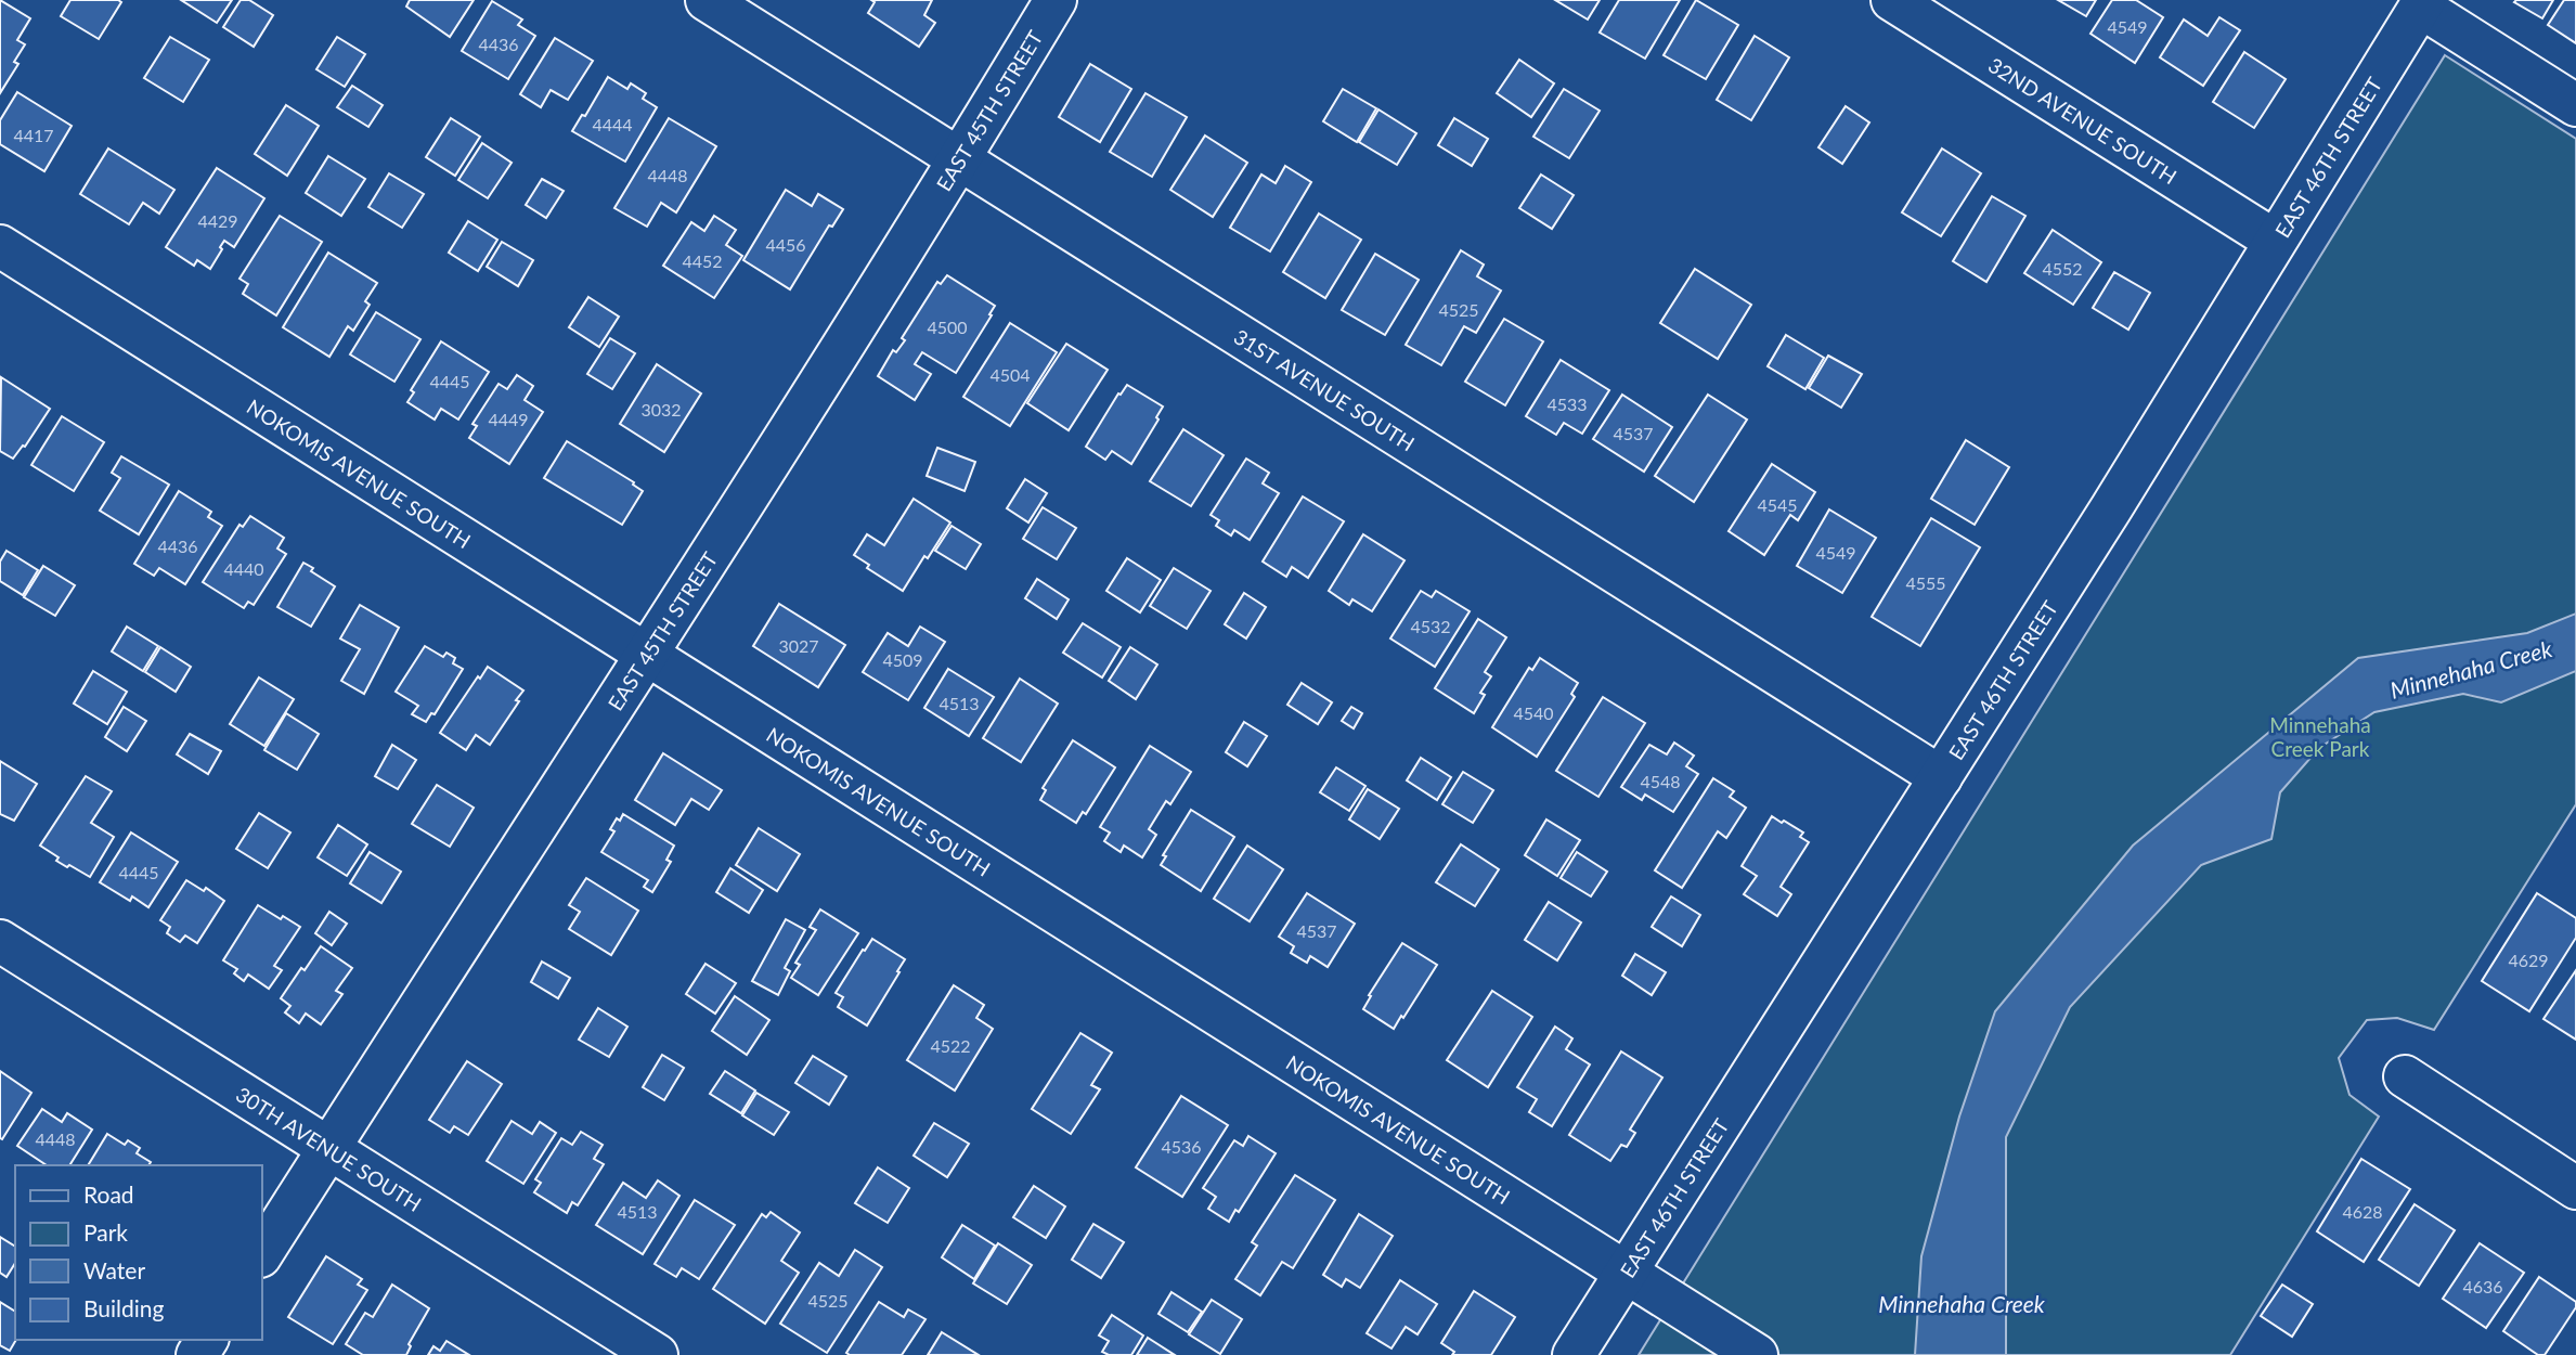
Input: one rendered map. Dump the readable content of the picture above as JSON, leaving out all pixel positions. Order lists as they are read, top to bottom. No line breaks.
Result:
{"streets":{"street":["EAST 45TH STREET","32ND AVENUE SOUTH","EAST 46TH STREET","31ST AVENUE SOUTH","NOKOMIS AVENUE SOUTH","30TH AVENUE SOUTH"]},"crossings":[["EAST 45TH STREET","31ST AVENUE SOUTH"],["EAST 45TH STREET","NOKOMIS AVENUE SOUTH"],["EAST 45TH STREET","30TH AVENUE SOUTH"],["32ND AVENUE SOUTH","EAST 46TH STREET"],["EAST 46TH STREET","31ST AVENUE SOUTH"],["EAST 46TH STREET","NOKOMIS AVENUE SOUTH"]],"water":["Minnehaha Creek"],"parks":["Minnehaha Creek Park"],"house_numbers":["4549","4436","4444","4417","4448","4429","4456","4452","4552","4525","4500","4504","4445","4533","3032","4449","4537","4545","4436","4549","4440","4555","4532","3027","4509","4513","4540","4548","4445","4537","4629","4522","4448","4536","4513","4628","4636","4525"],"legend":["Road","Park","Water","Building"]}
